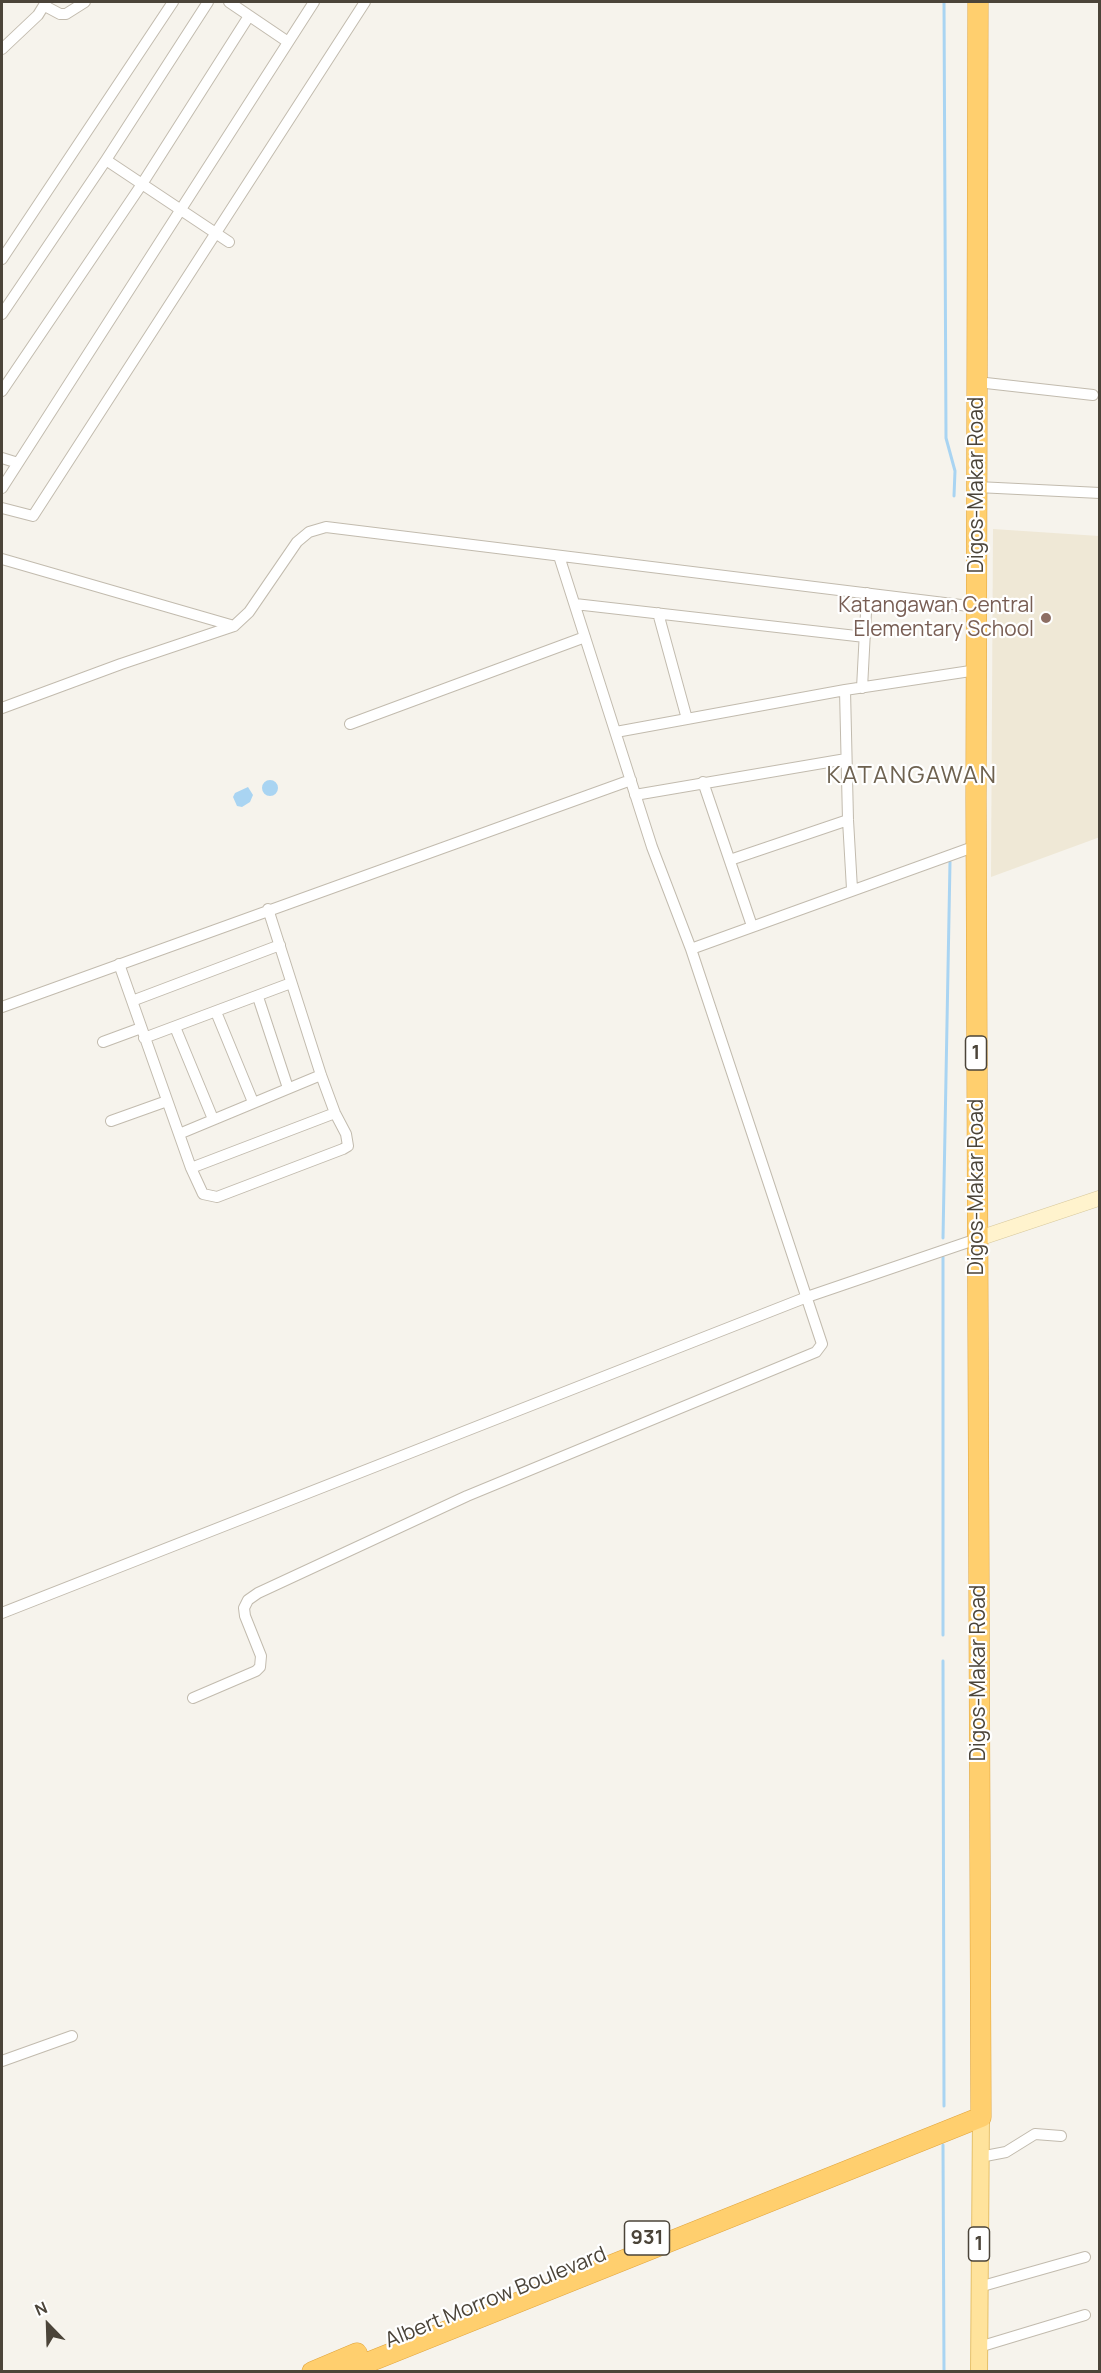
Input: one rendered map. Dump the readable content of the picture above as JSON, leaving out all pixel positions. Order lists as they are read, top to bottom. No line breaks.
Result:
{"streets":{"highway":["Digos-Makar Road","1","931","Albert Morrow Boulevard"]},"crossings":[["Digos-Makar Road","Albert Morrow Boulevard"]],"districts":["KATANGAWAN"],"places":["Katangawan Central Elementary School"],"north":"top left"}
